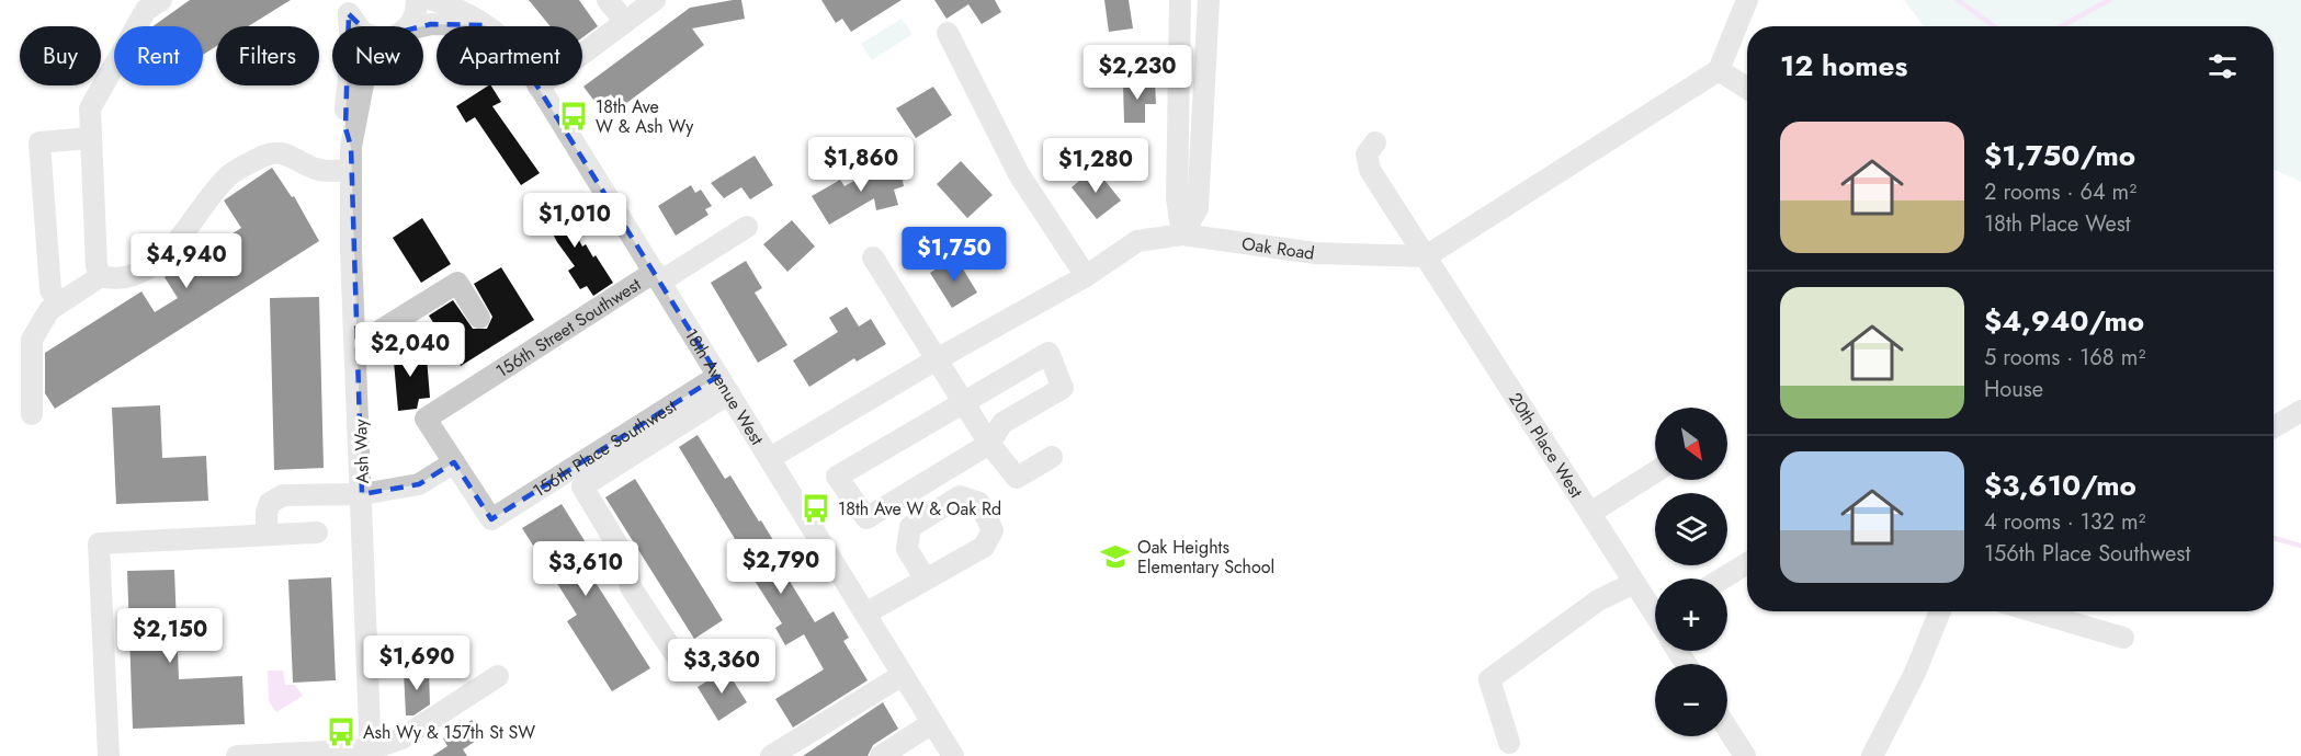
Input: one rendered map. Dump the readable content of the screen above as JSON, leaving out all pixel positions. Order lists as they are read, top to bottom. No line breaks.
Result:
{"streets":{"street":["Oak Road","156th Street Southwest","18th Avenue West","20th Place West","156th Place Southwest","Ash Way"]},"crossings":[["Oak Road","18th Avenue West"],["Oak Road","20th Place West"],["156th Street Southwest","18th Avenue West"],["156th Street Southwest","156th Place Southwest"],["18th Avenue West","156th Place Southwest"]],"places":{"bus stop":["18th Ave W & Ash Wy","18th Ave W & Oak Rd","Ash Wy & 157th St SW"],"school or university":["Oak Heights Elementary School"]},"north":"bottom right","page":{"chip":["Buy","Rent","Filters","New","Apartment"],"heading":"12 homes","price":["$2,230","$1,860","$1,280","$1,010","$1,750","$4,940","$2,040","$2,790","$3,610","$2,150","$1,690","$3,360"],"list":[{"name":"$1,750/mo","note":"2 rooms · 64 m² · 18th Place West"},{"name":"$4,940/mo","note":"5 rooms · 168 m² · House"},{"name":"$3,610/mo","note":"4 rooms · 132 m² · 156th Place Southwest"}],"map_buttons":["+","−"]}}
